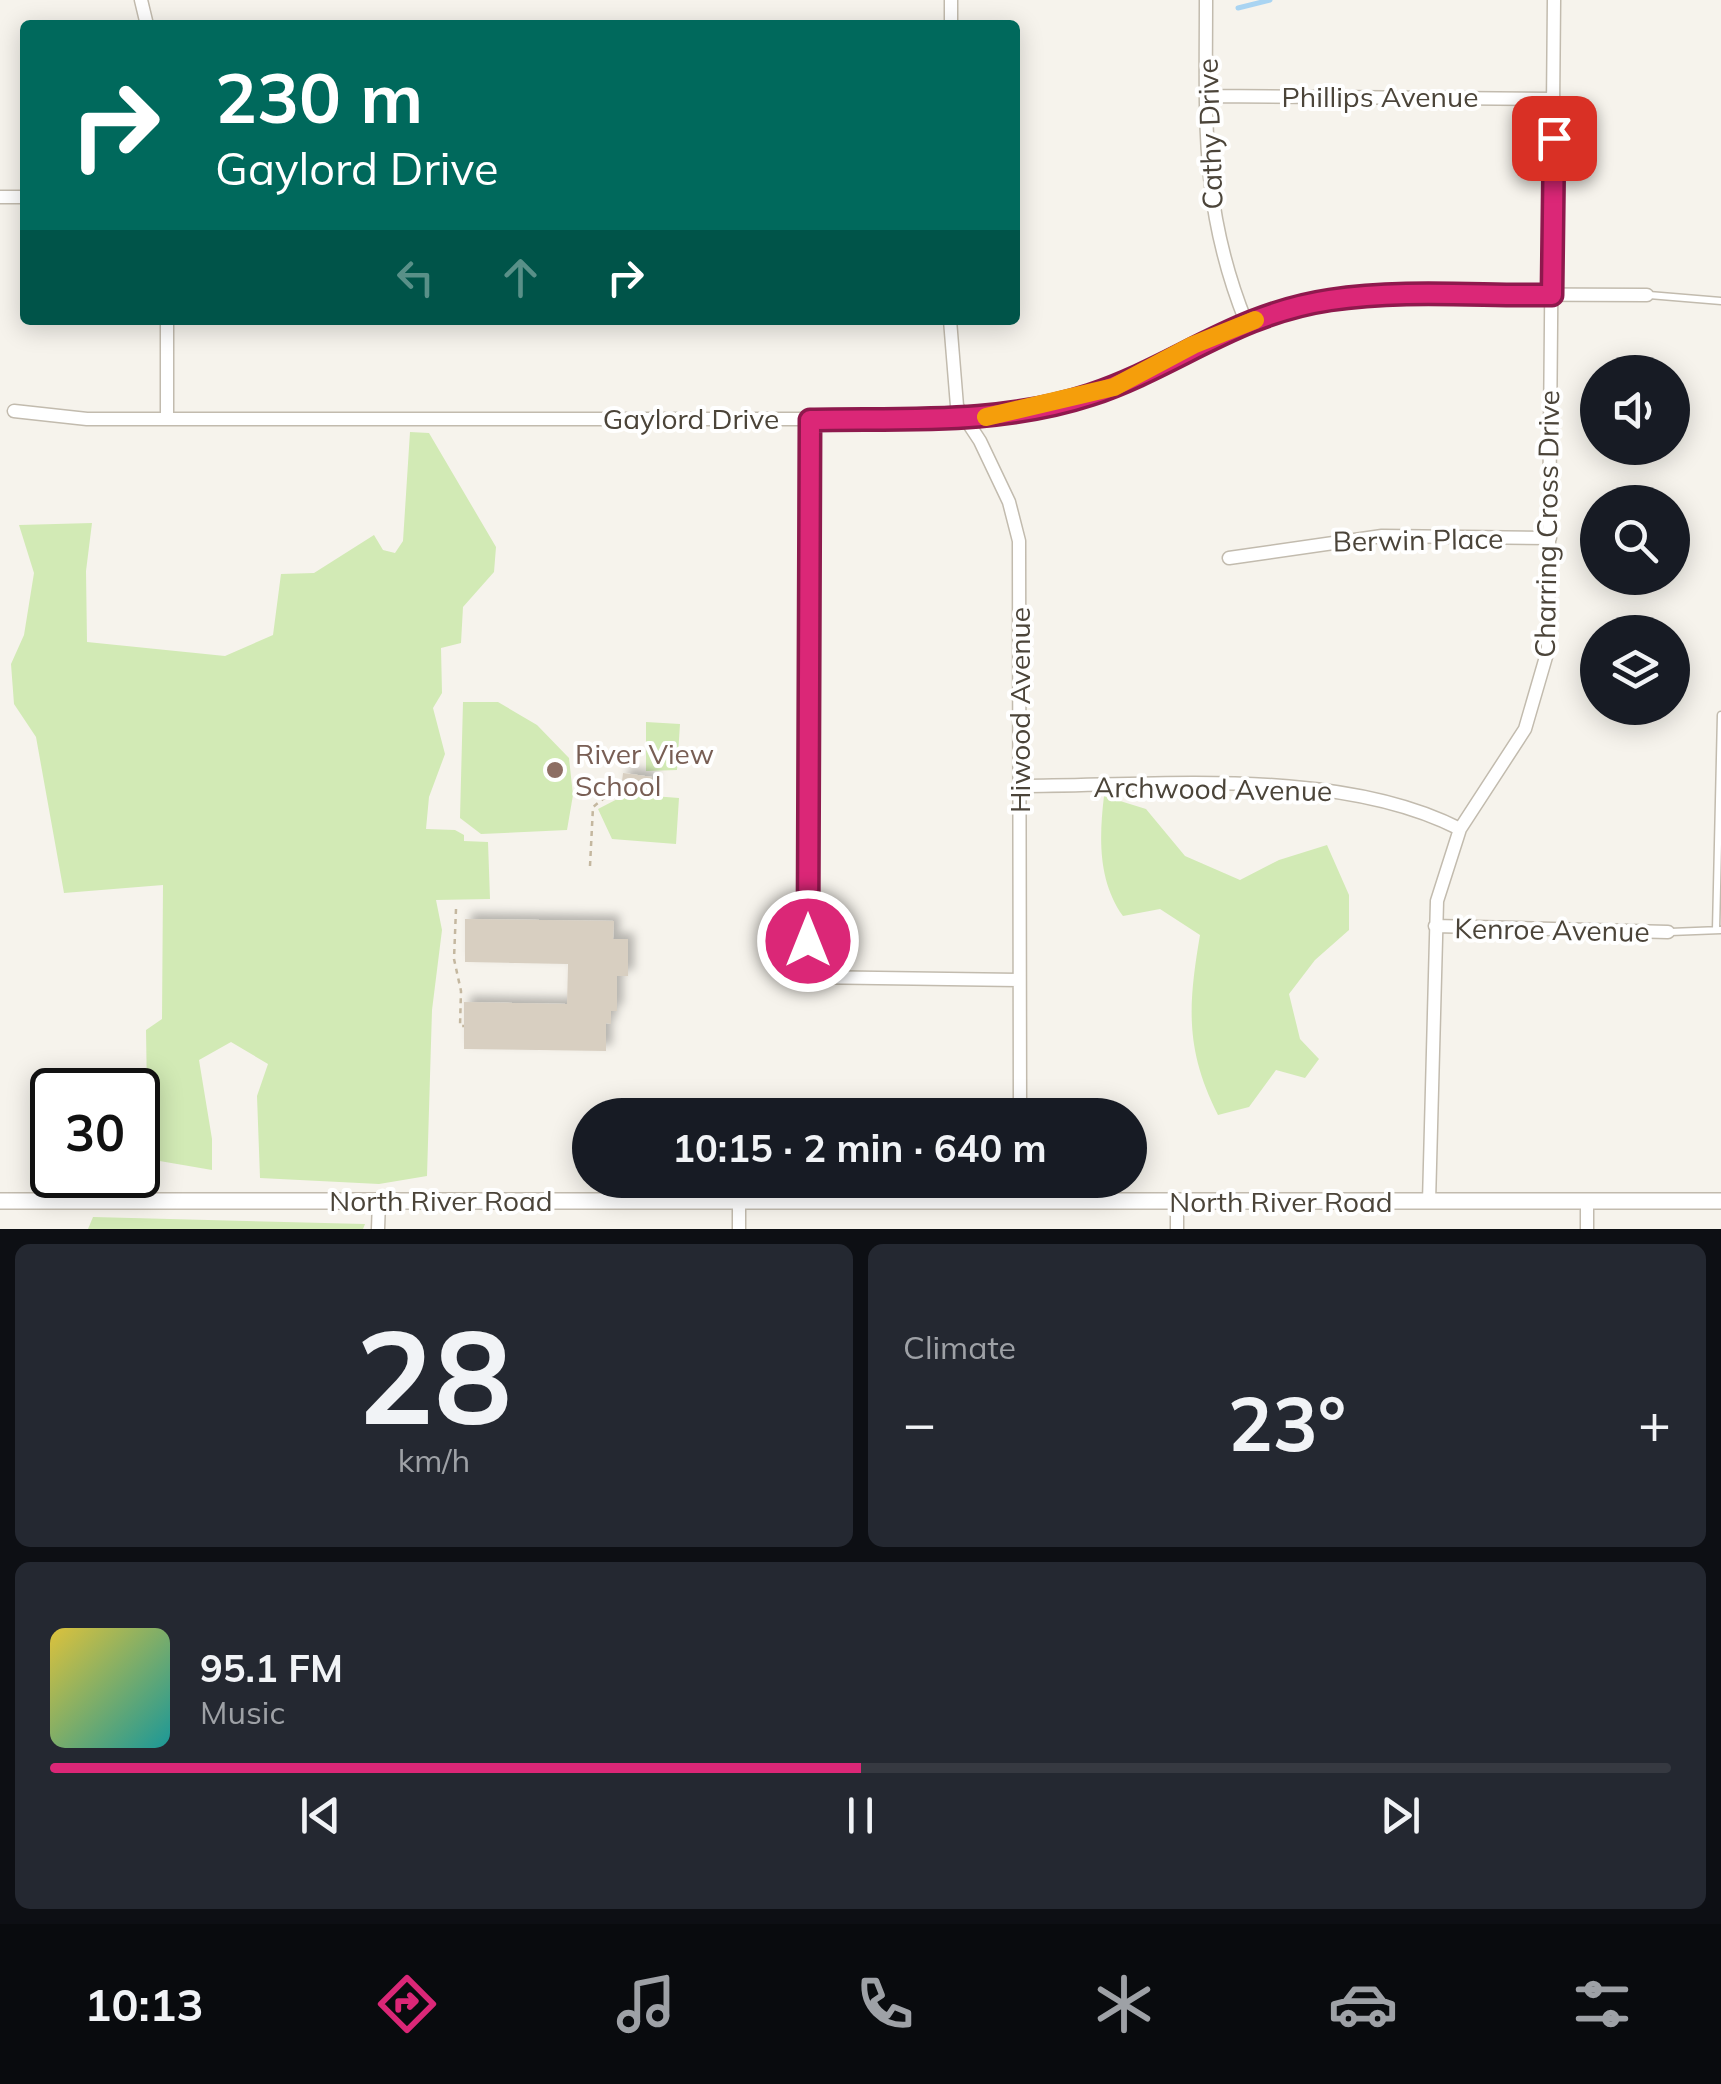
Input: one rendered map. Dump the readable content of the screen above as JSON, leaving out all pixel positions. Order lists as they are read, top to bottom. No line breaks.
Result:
{"streets":{"street":["Phillips Avenue","Cathy Drive","Gaylord Drive","Charring Cross Drive","Berwin Place","Hiwood Avenue","Archwood Avenue","Kenroe Avenue","North River Road"]},"crossings":[["Phillips Avenue","Cathy Drive"],["Phillips Avenue","Charring Cross Drive"],["Cathy Drive","Gaylord Drive"],["Gaylord Drive","Charring Cross Drive"],["Gaylord Drive","Hiwood Avenue"],["Charring Cross Drive","Berwin Place"],["Charring Cross Drive","Archwood Avenue"],["Charring Cross Drive","Kenroe Avenue"],["Charring Cross Drive","North River Road"],["Hiwood Avenue","Archwood Avenue"]],"places":["River View School"],"page":{"turn":["230 m","Gaylord Drive"],"limit":"30","trip":"10:15 · 2 min · 640 m","tile":[["28","km/h"],"Climate"],"heat":["−","23°","+"],"song":["95.1 FM","Music"],"tabs":"10:13"}}
